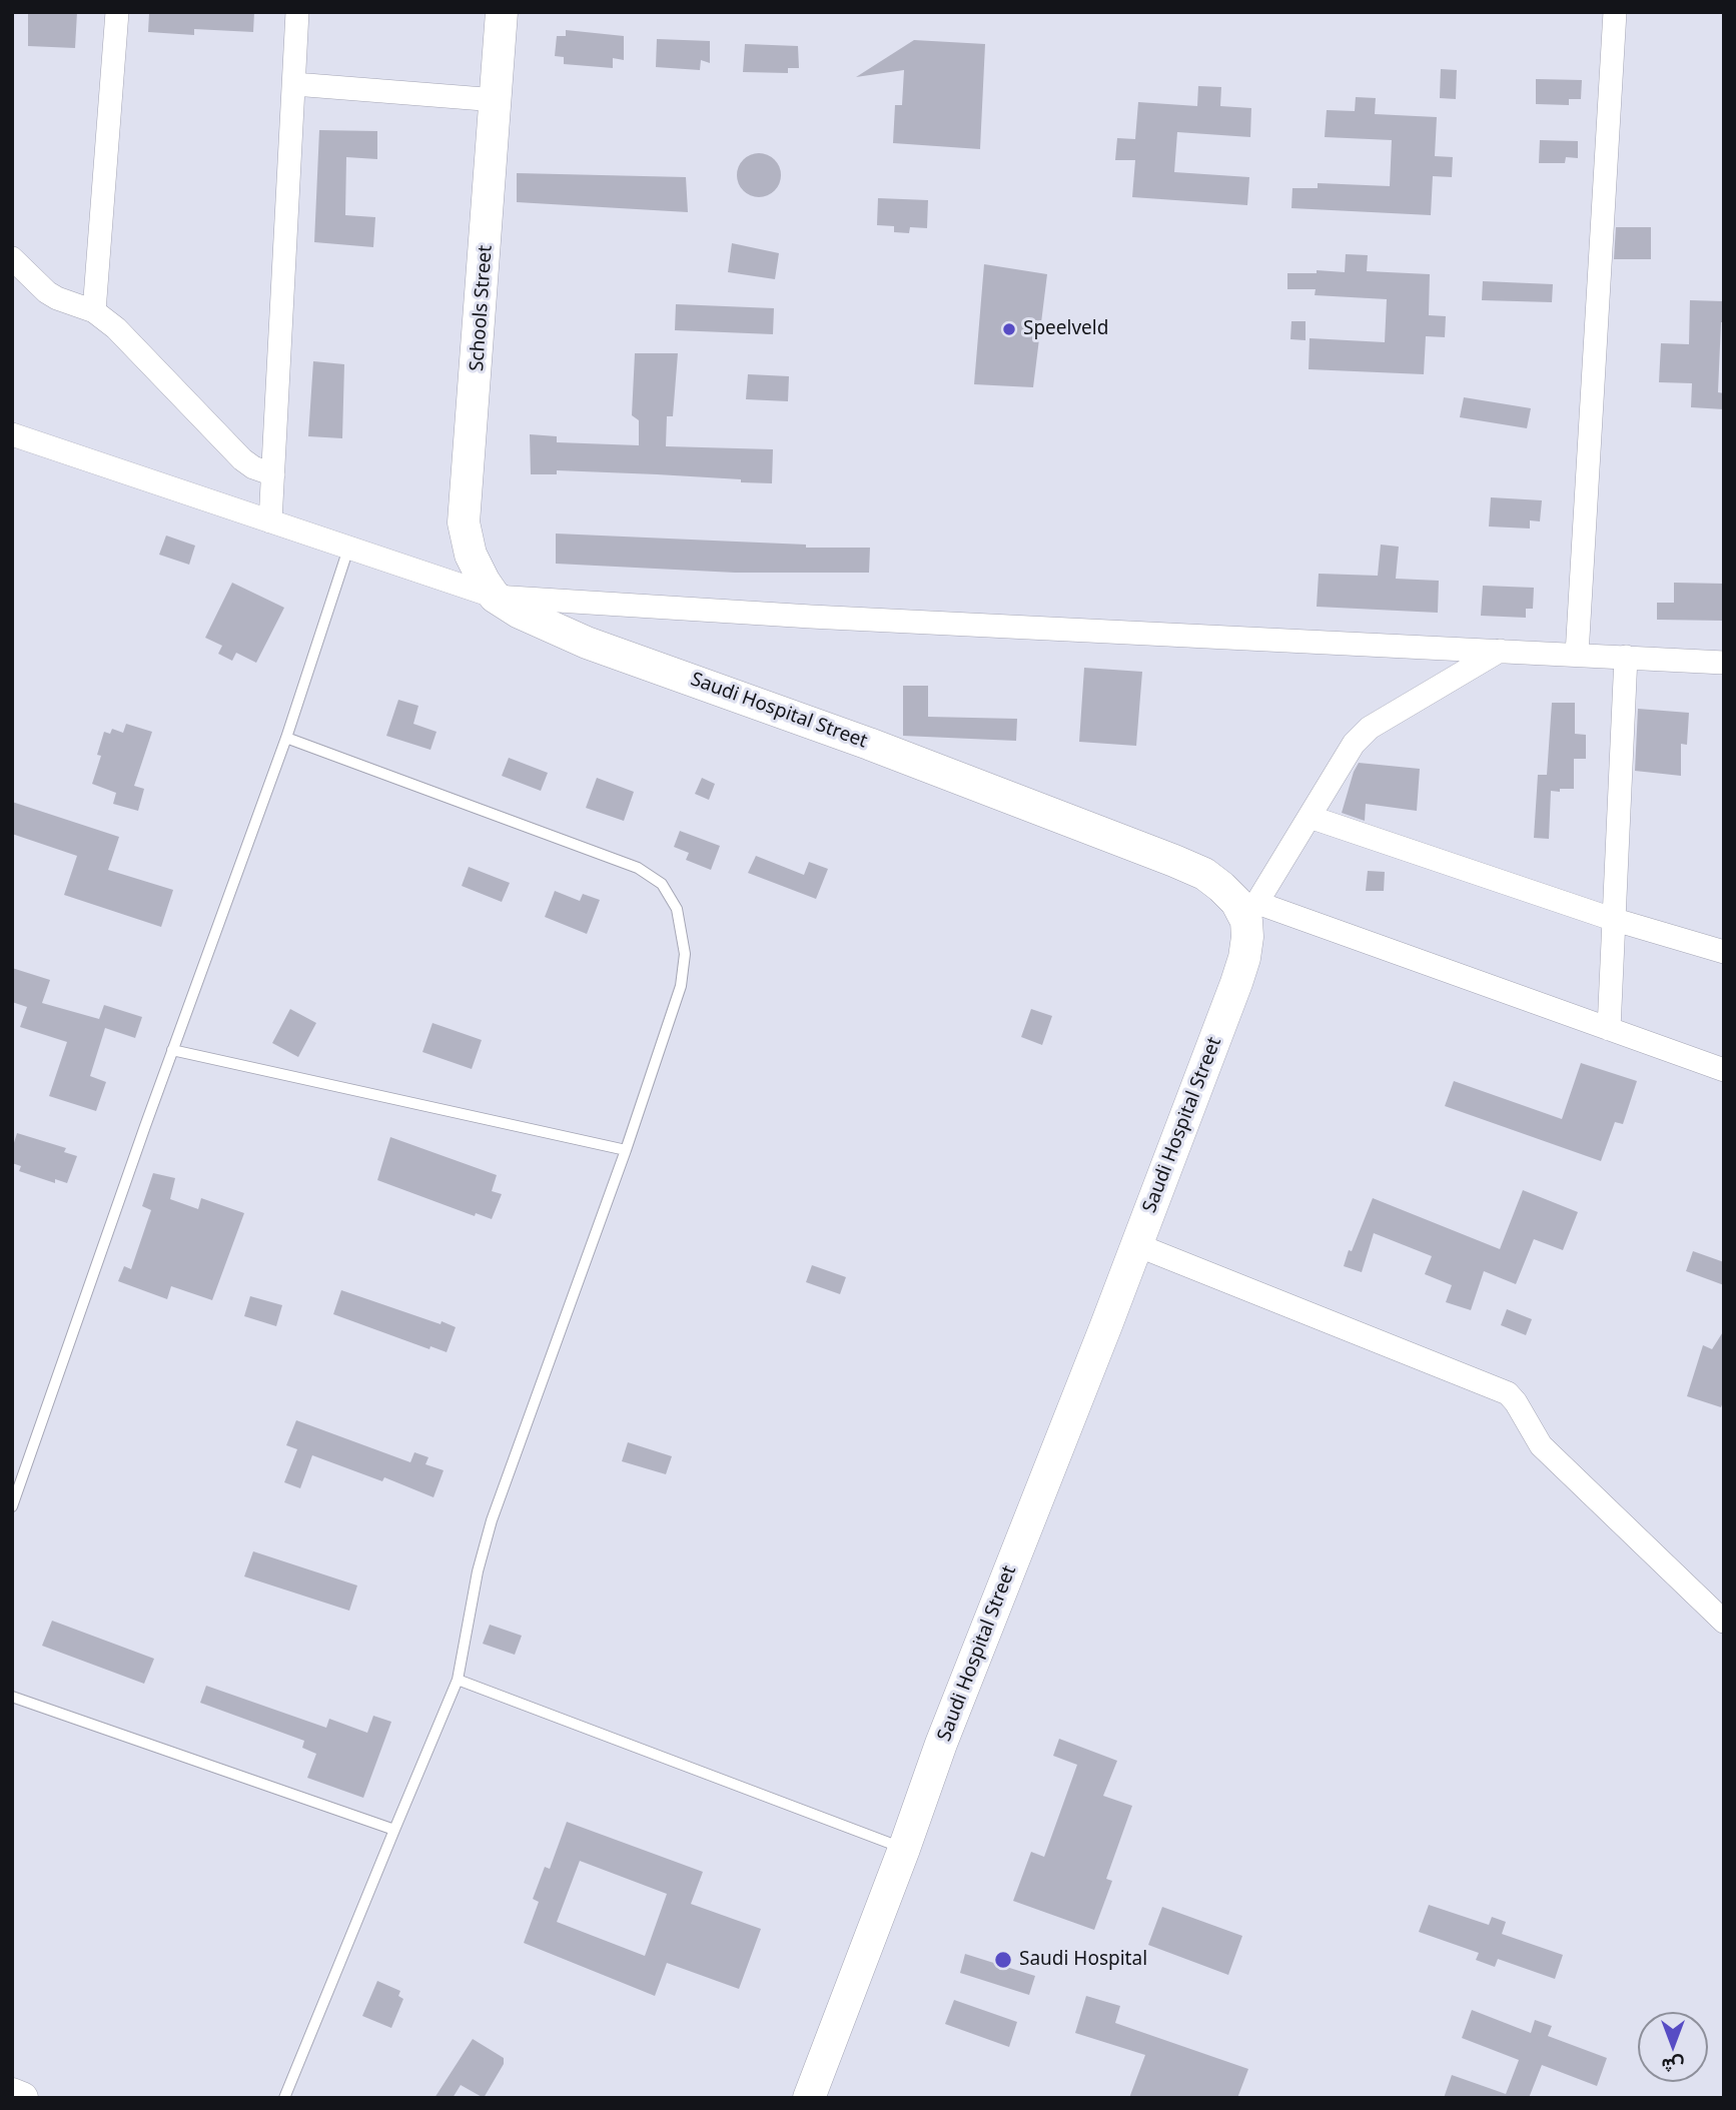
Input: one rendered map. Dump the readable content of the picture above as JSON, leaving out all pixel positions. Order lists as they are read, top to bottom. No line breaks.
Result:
{"streets":{"street":["Schools Street","Saudi Hospital Street"]},"crossings":[["Schools Street","Saudi Hospital Street"]],"places":["Speelveld","Saudi Hospital"],"north":"bottom"}
